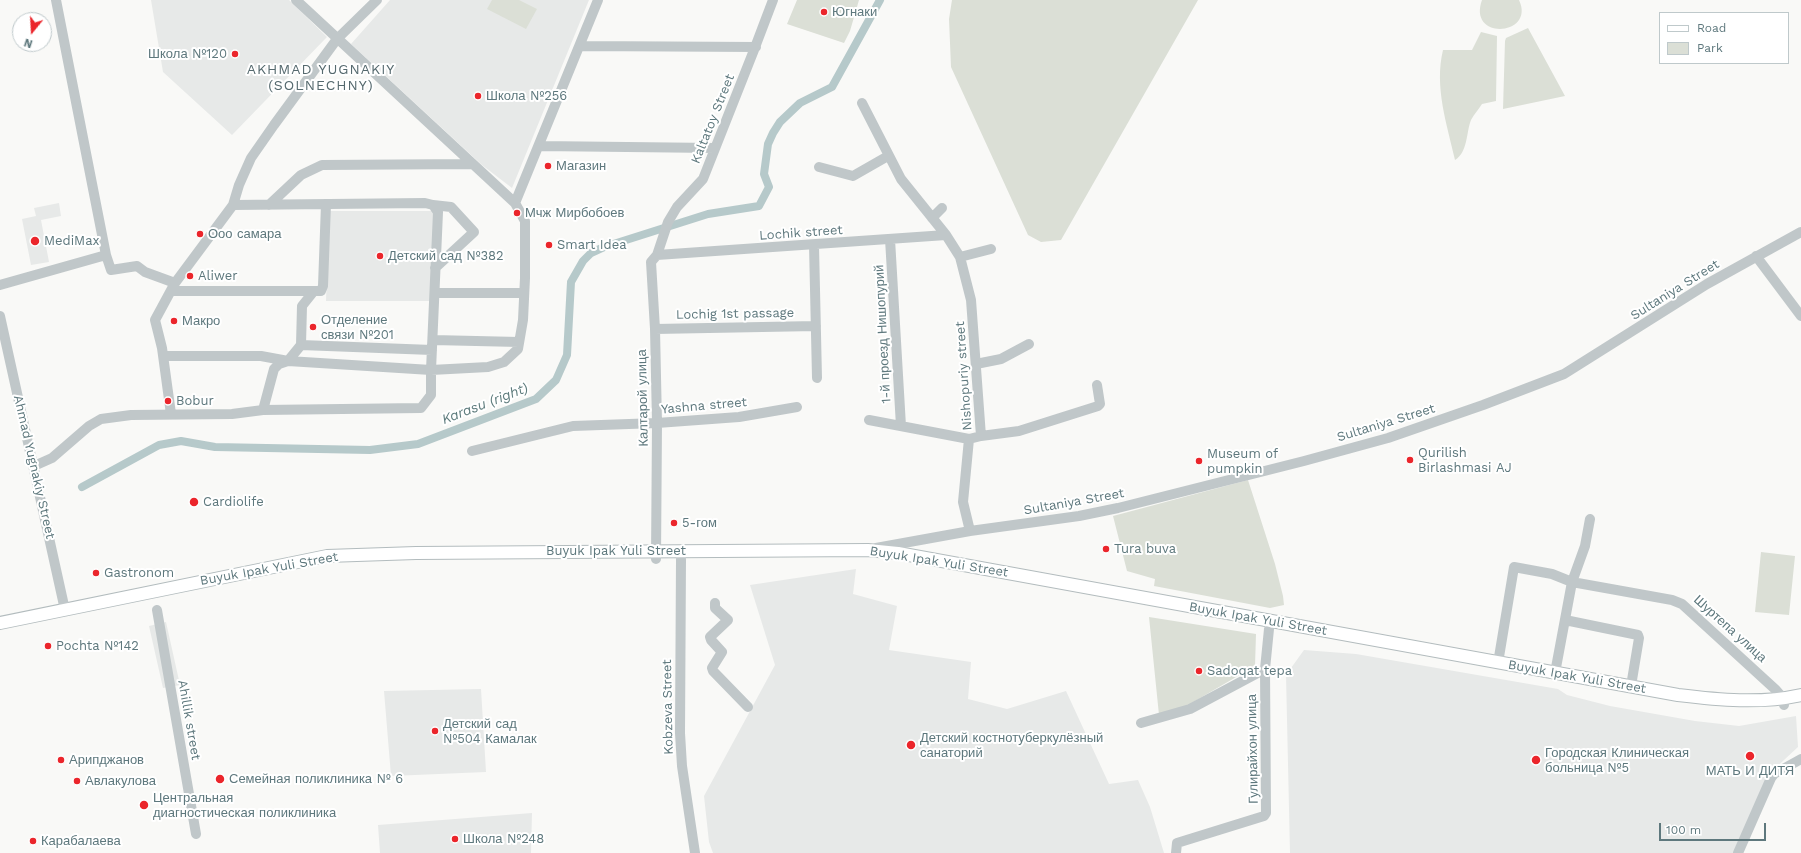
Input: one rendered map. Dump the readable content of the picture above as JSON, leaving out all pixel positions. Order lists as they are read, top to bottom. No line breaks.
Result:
{"streets":{"main road":["Buyuk Ipak Yuli Street"],"street":["Kaltatoy Street","Lochik street","Sultаniya Street","Lochig 1st passage","1-й проезд Нишопурий","Nishopuriy street","Калтарой улица","Yashna street","Ahmad Yugnakiy Street","Шуртепа улица","Kobzeva Street","Ahillik street","Гулирайхон улица"]},"crossings":[["Kaltatoy Street","Калтарой улица"],["Lochik street","1-й проезд Нишопурий"],["Lochik street","Nishopuriy street"],["Lochik street","Калтарой улица"],["Sultаniya Street","Nishopuriy street"],["Sultаniya Street","Buyuk Ipak Yuli Street"],["Lochig 1st passage","Калтарой улица"],["Калтарой улица","Yashna street"],["Калтарой улица","Buyuk Ipak Yuli Street"],["Ahmad Yugnakiy Street","Buyuk Ipak Yuli Street"],["Buyuk Ipak Yuli Street","Шуртепа улица"],["Buyuk Ipak Yuli Street","Kobzeva Street"]],"districts":["AKHMAD YUGNAKIY (SOLNECHNY)"],"water":["Karasu (right)"],"places":["Югнаки","Школа №120","Школа №256","Магазин","Мчж Мирбобоев","Ооо самара","MediMax","Smart Idea","Детский сад №382","Aliwer","Макро","Отделение связи №201","Bobur","Qurilish Birlashmasi AJ","Museum of pumpkin","Cardiolife","5-гом","Tura buva","Gastronom","Pochta №142","Sadoqat tepa","Детский сад №504 Камалак","Детский костнотуберкулёзный санаторий","МАТЬ И ДИТЯ","Арипджанов","Городская Клиническая больница №5","Семейная поликлиника № 6","Авлакулова","Центральная диагностическая поликлиника","Школа №248","Карабалаева"],"legend":["Road","Park"],"scale_bar":"100 m","north":"bottom"}
